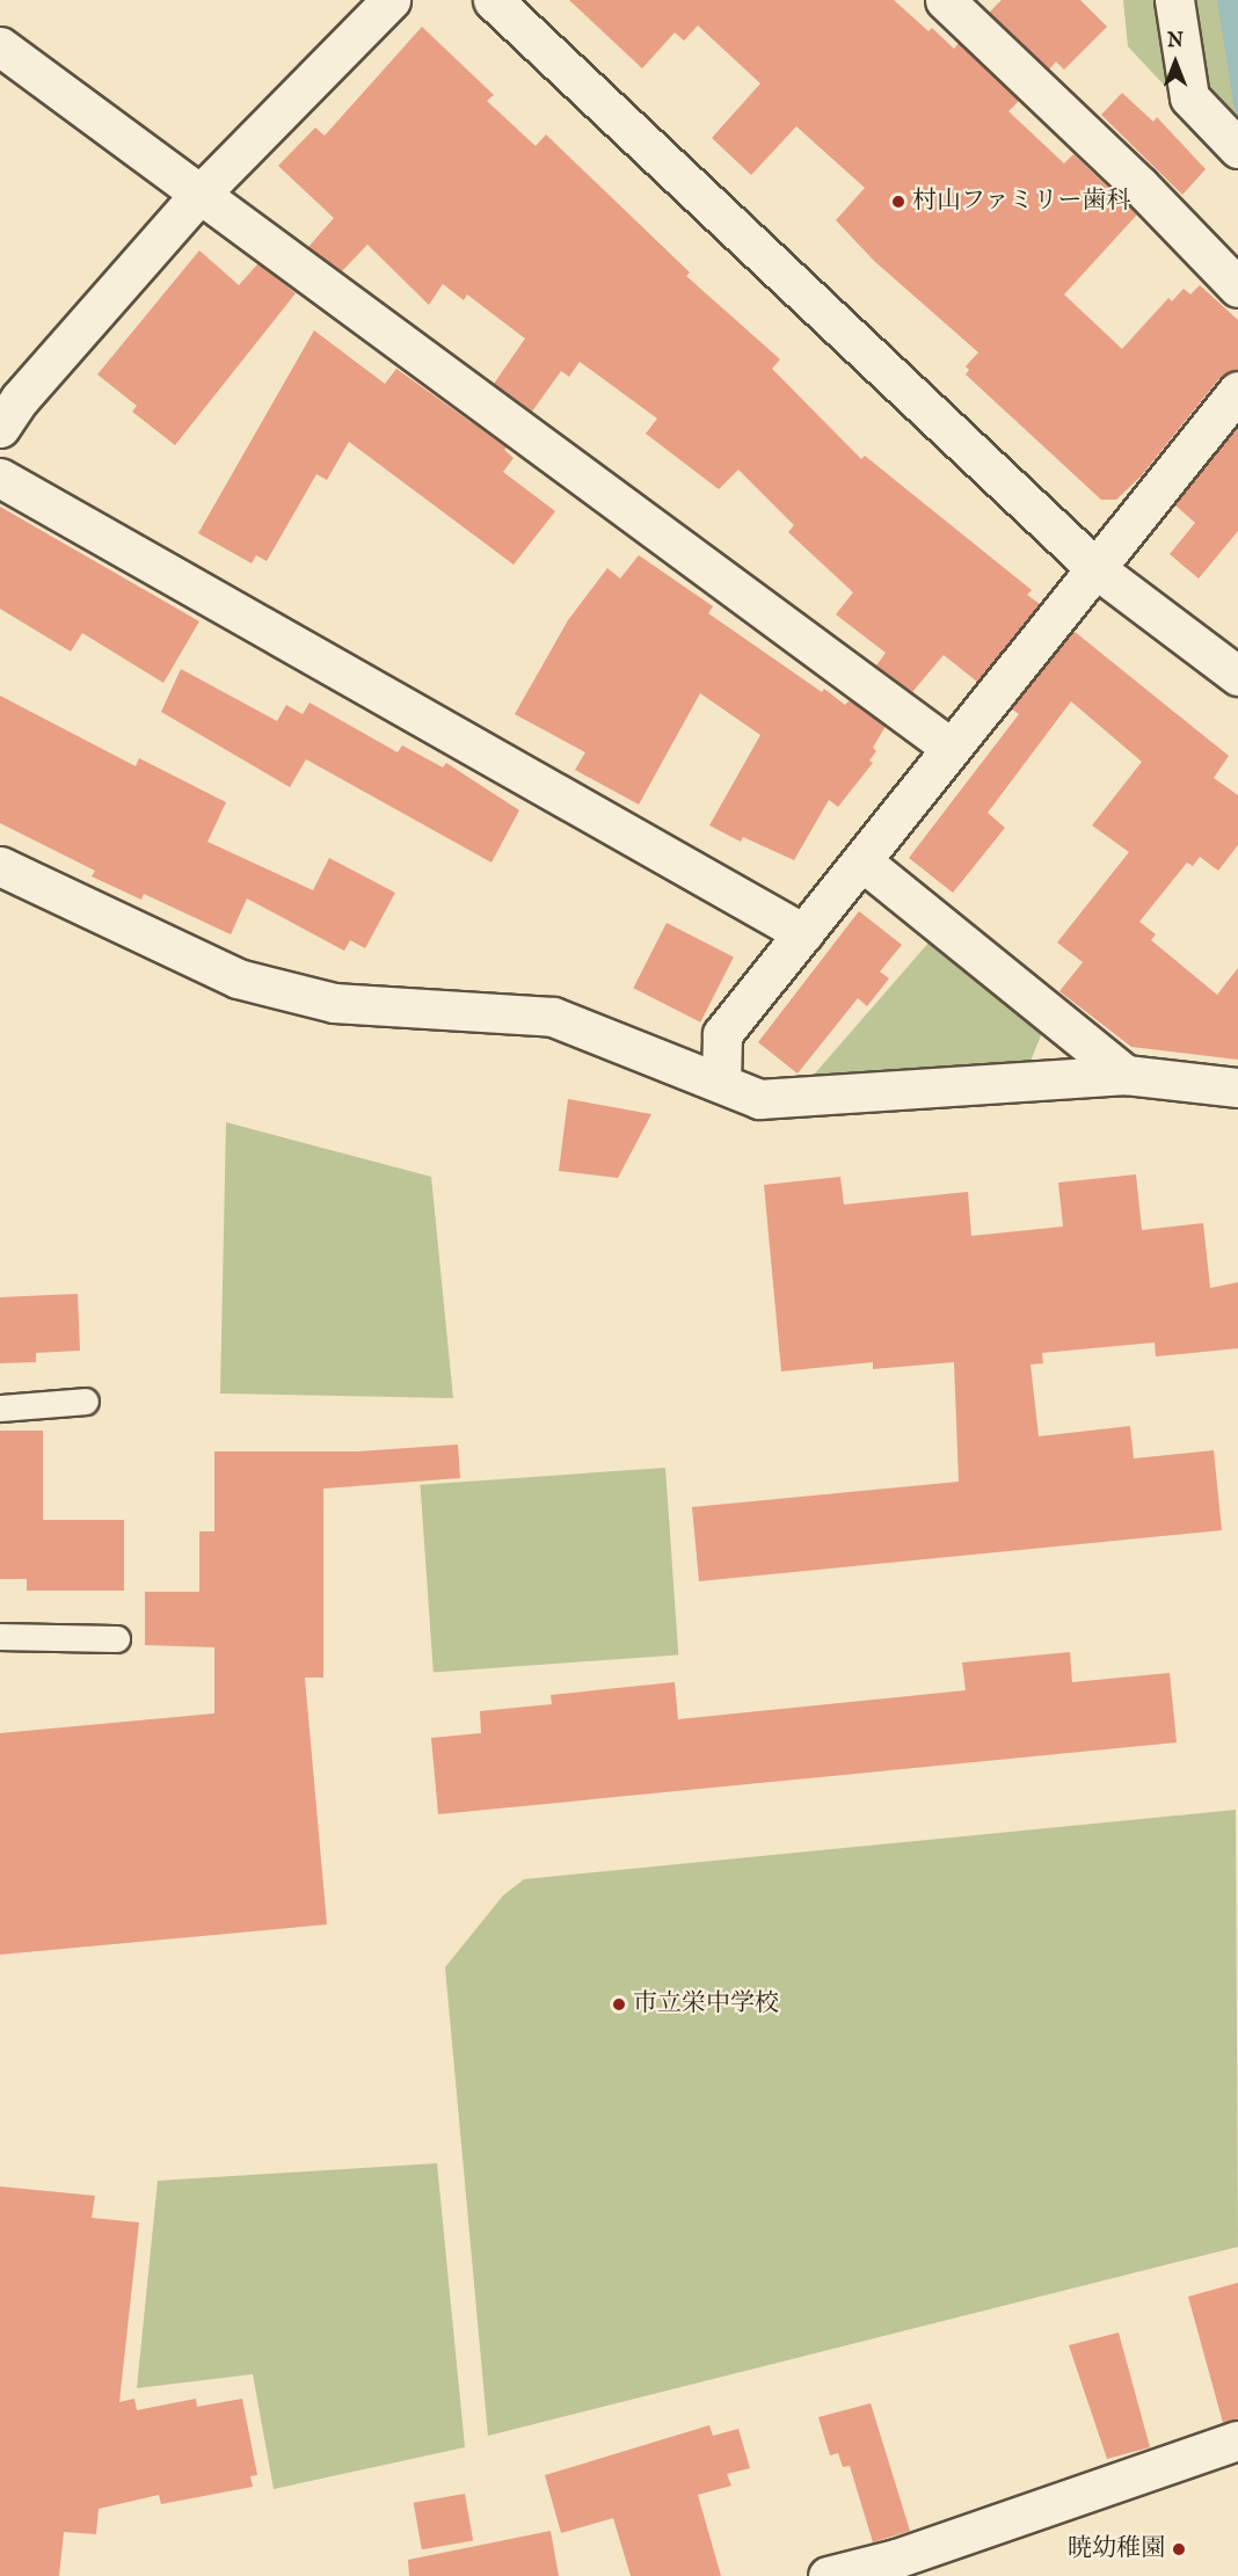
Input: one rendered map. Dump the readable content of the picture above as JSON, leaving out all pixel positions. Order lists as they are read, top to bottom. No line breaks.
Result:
{"places":["村山ファミリー歯科","市立栄中学校","暁幼稚園"],"north":"top"}
